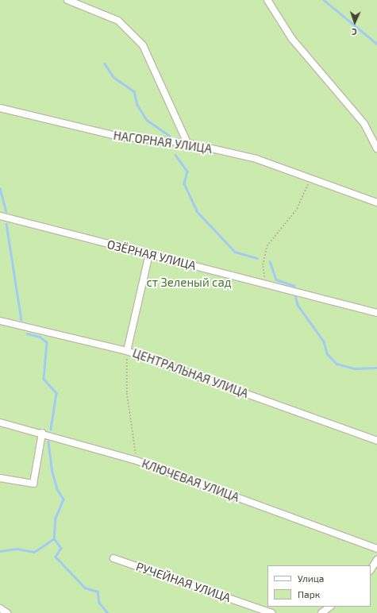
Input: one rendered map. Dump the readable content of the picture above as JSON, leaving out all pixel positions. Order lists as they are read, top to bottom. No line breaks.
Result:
{"streets":{"street":["НАГОРНАЯ УЛИЦА","ОЗЁРНАЯ УЛИЦА","ЦЕНТРАЛЬНАЯ УЛИЦА","КЛЮЧЕВАЯ УЛИЦА","РУЧЕЙНАЯ УЛИЦА"]},"parks":["ст Зеленый сад"],"legend":["Улица","Парк"],"north":"bottom"}
